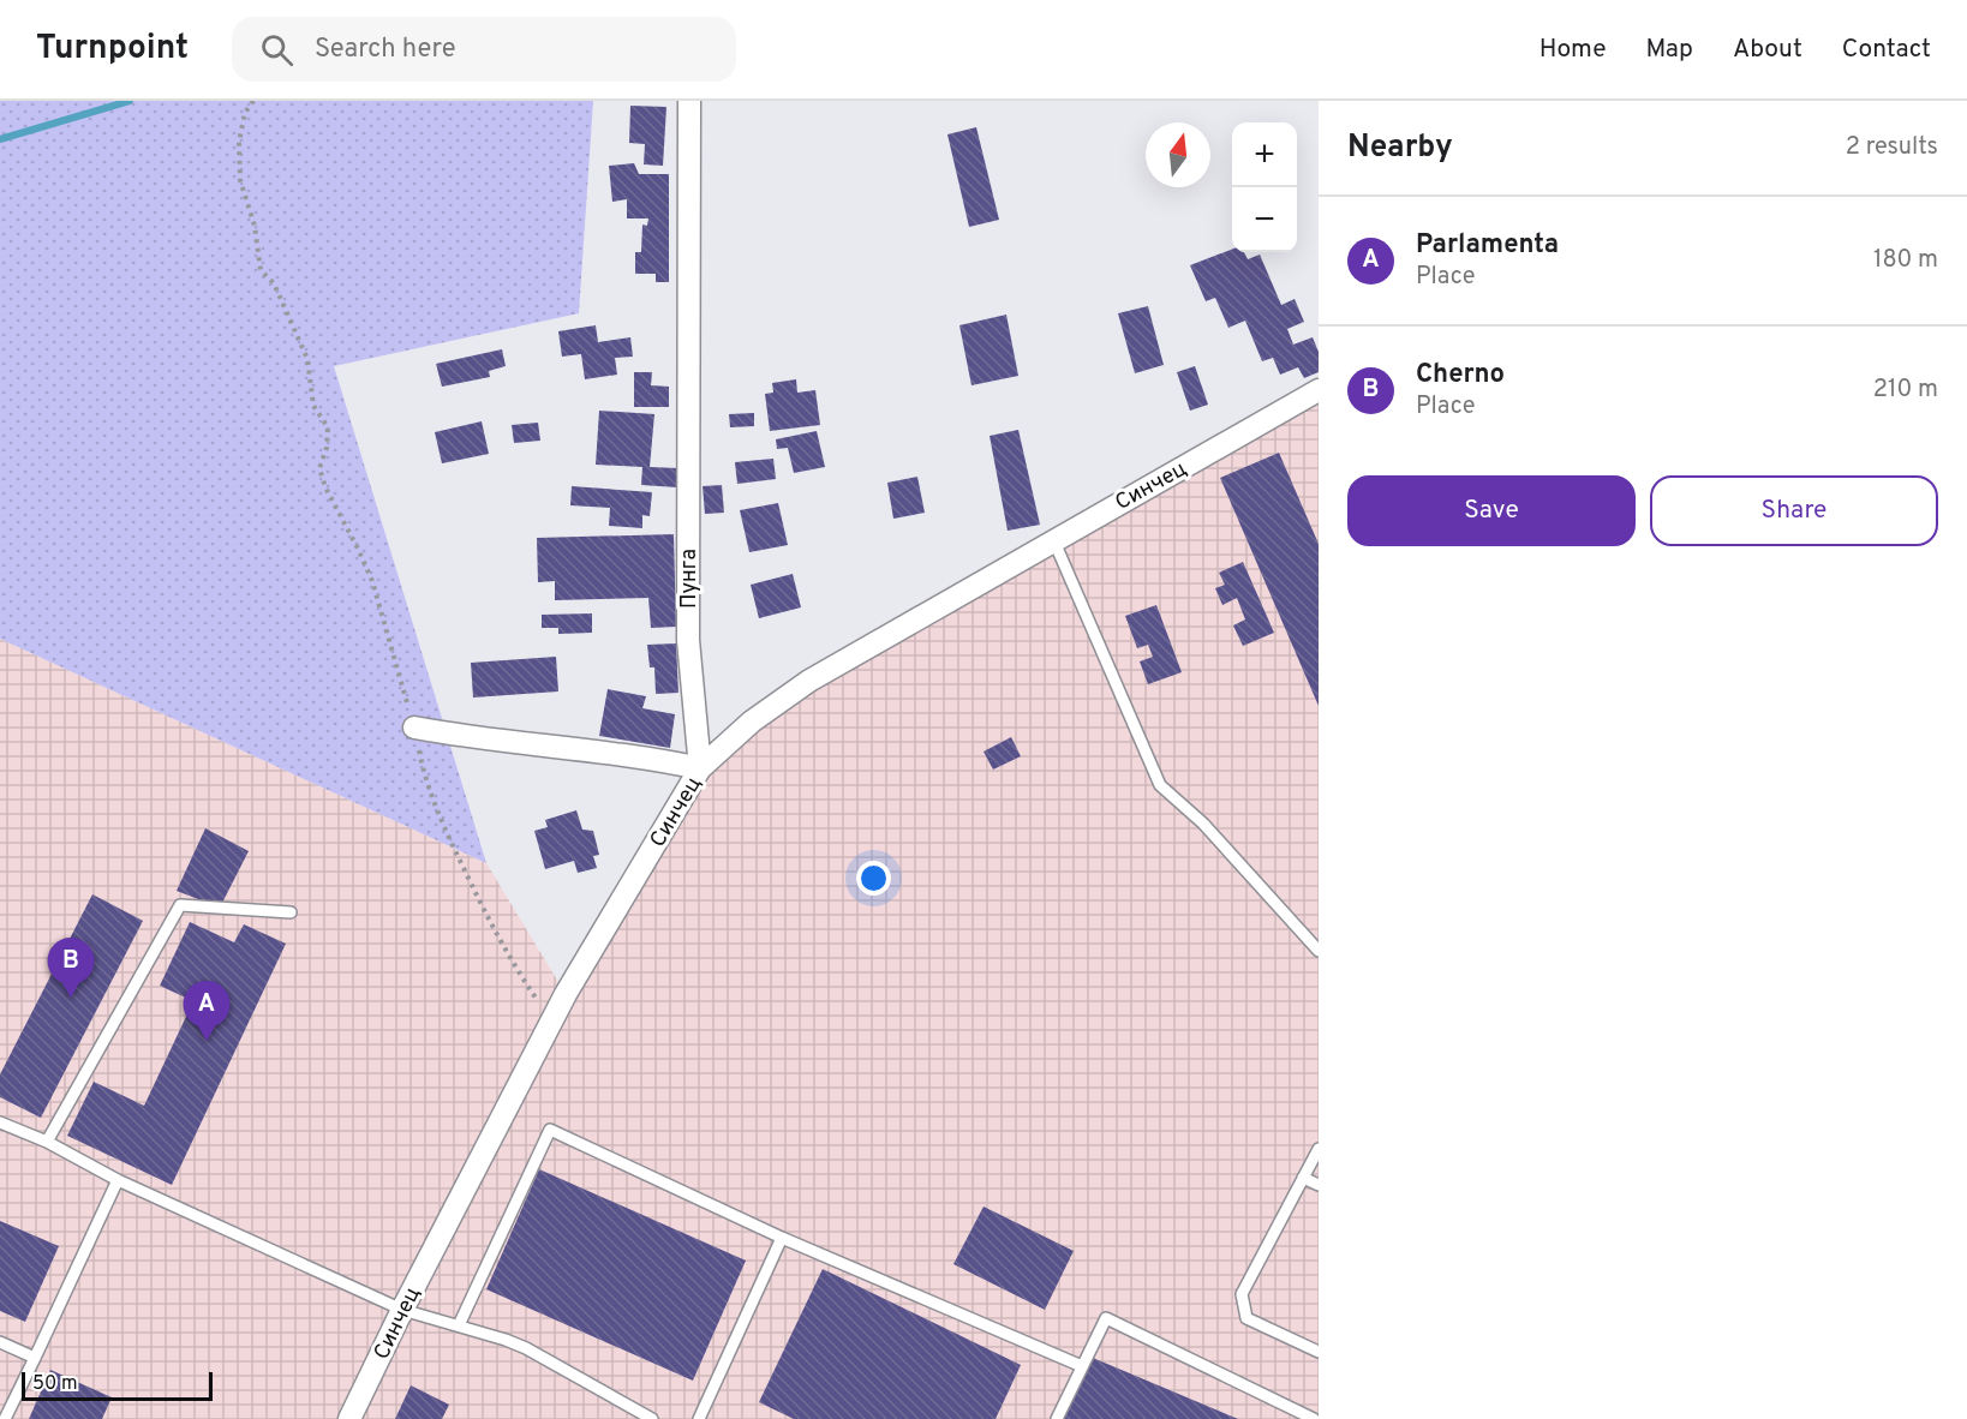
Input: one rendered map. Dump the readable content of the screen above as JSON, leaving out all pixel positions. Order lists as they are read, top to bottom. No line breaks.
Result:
{"streets":{"street":["Синчец","Пунга"]},"crossings":[["Синчец","Пунга"]],"scale_bar":"50 m","north":"top","page":{"header":"Turnpoint","search":"Search here","nav":["Home","Map","About","Contact"],"heading":["Nearby","2 results"],"map_buttons":["+","−"],"list":[{"mark":"A","name":"Parlamenta","note":"Place","value":"180 m"},{"mark":"B","name":"Cherno","note":"Place","value":"210 m"}],"buttons":["Save","Share"],"pins":["B","A"],"scale":"50 m"}}
